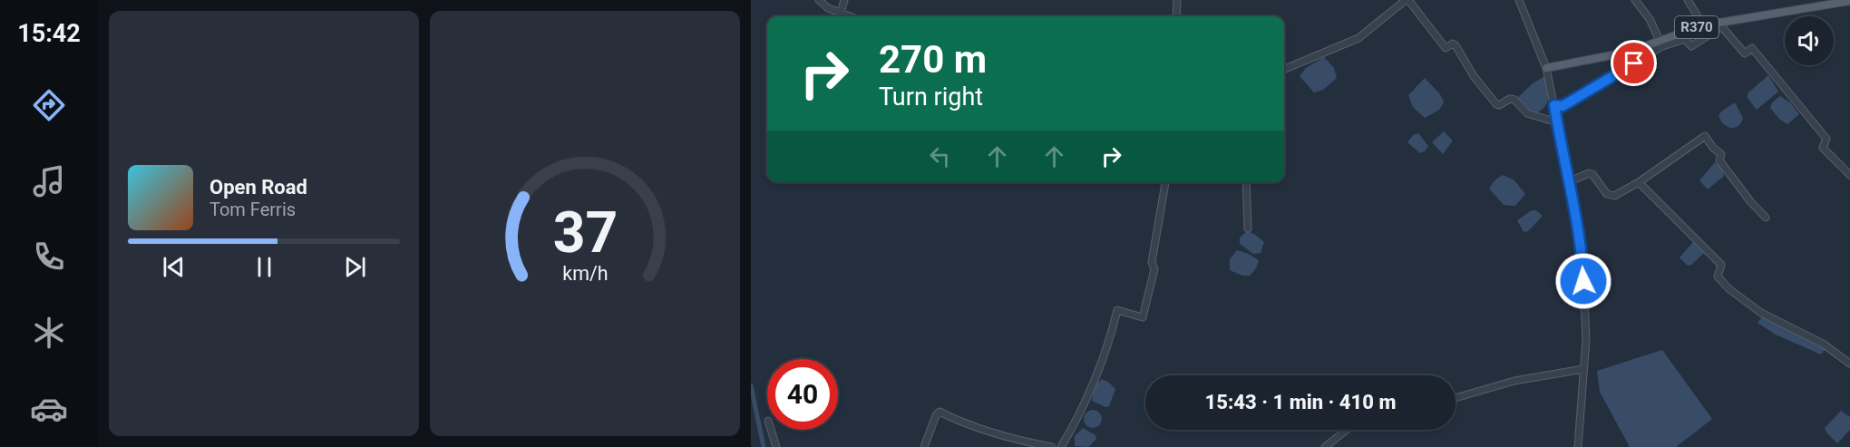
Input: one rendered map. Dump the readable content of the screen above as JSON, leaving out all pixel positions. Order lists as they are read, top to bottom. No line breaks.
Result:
{"streets":{"main road":["R370"]},"page":{"tabs":"15:42","turn":["270 m","Turn right"],"song":["Open Road","Tom Ferris"],"limit":"40","trip":"15:43 · 1 min · 410 m","gauge":["37","km/h"]}}
